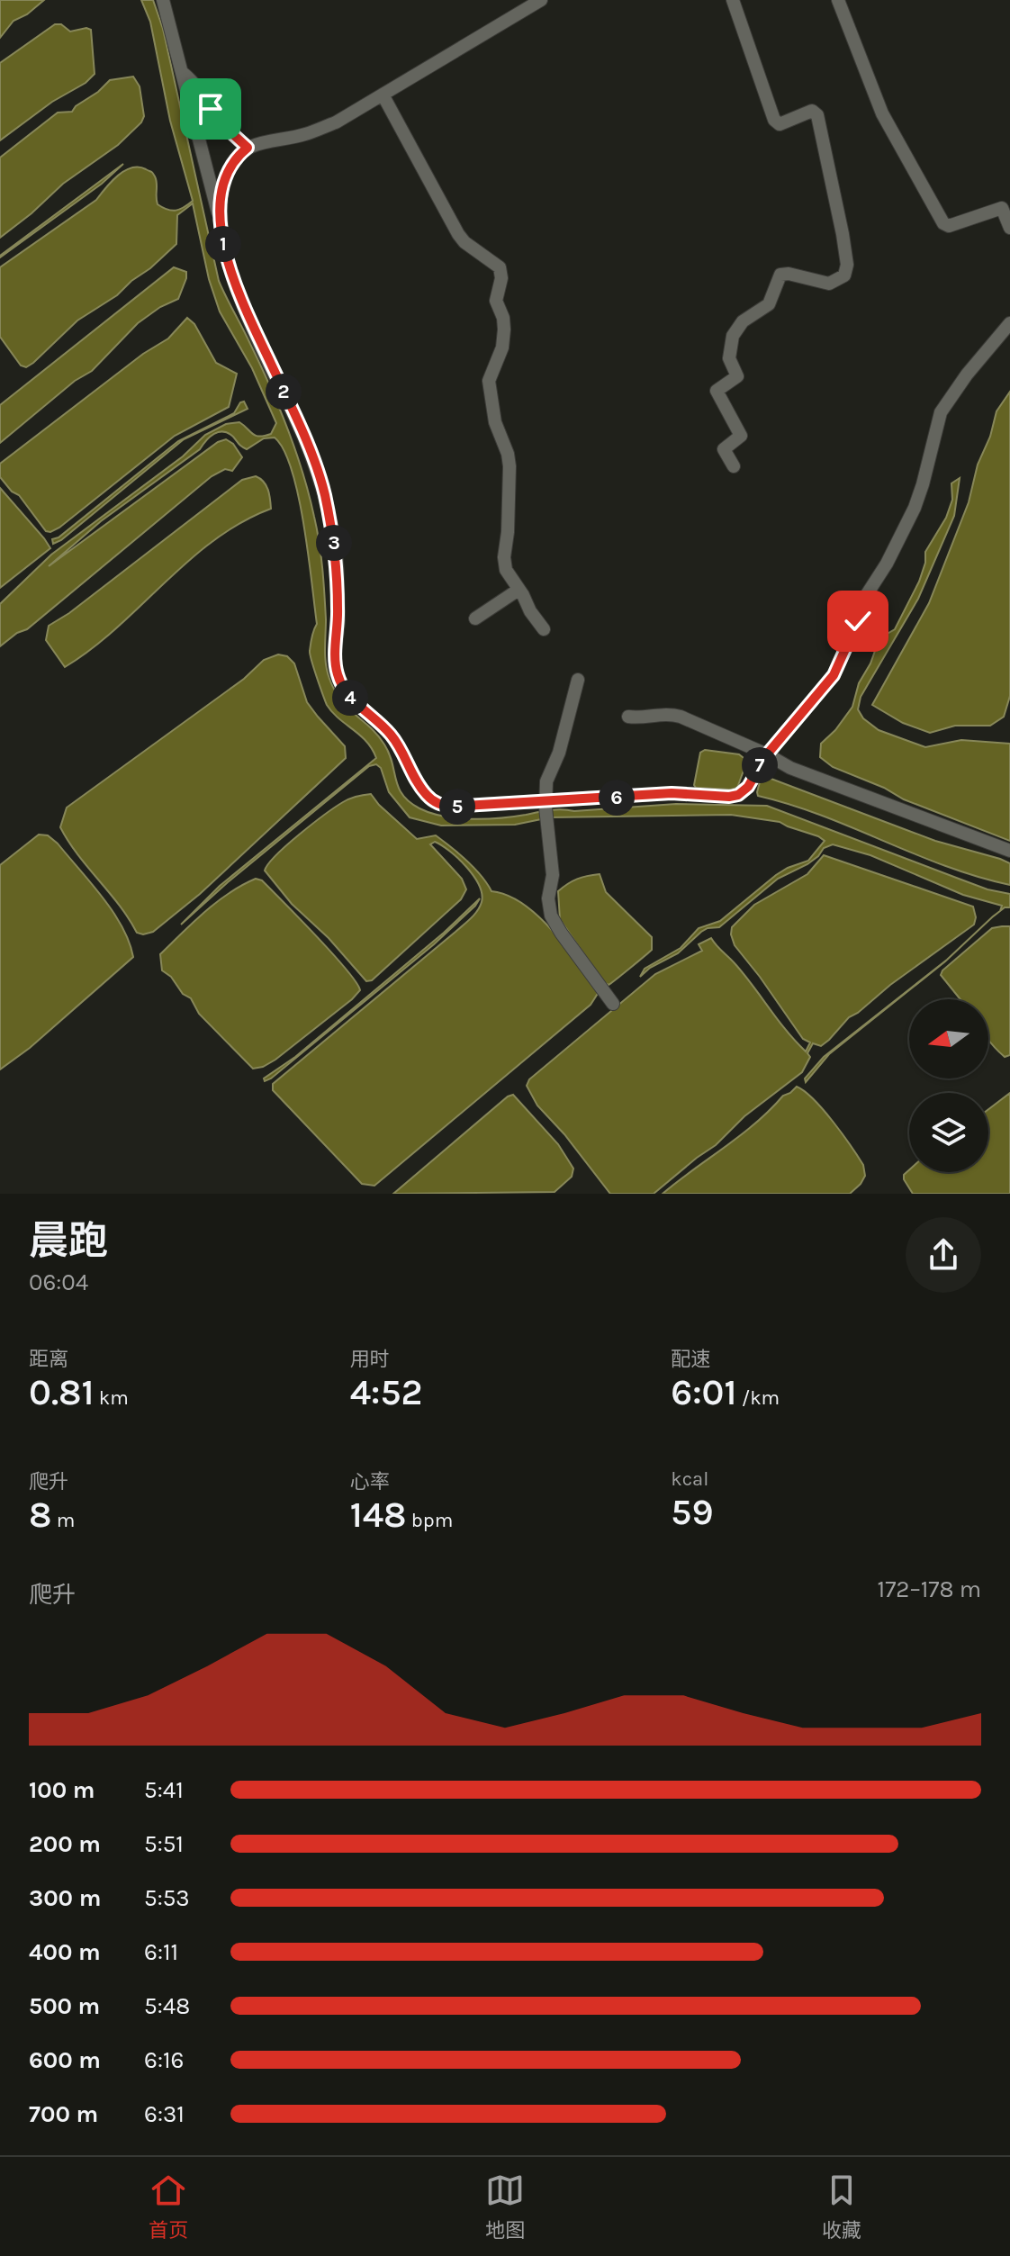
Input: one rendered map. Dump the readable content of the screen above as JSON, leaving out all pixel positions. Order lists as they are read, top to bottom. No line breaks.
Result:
{"north":"left","page":{"pins":["1","2","3","4","7","6","5"],"heading":["晨跑","06:04"],"stats":[["距离","0.81 km"],["用时","4:52"],["配速","6:01 /km"],["爬升","8 m"],["心率","148 bpm"],["kcal","59"]],"chart":["爬升","172–178 m"],"list":[{"name":"100 m","note":"5:41"},{"name":"200 m","note":"5:51"},{"name":"300 m","note":"5:53"},{"name":"400 m","note":"6:11"},{"name":"500 m","note":"5:48"},{"name":"600 m","note":"6:16"},{"name":"700 m","note":"6:31"}],"tabs":["首页","地图","收藏"]}}
